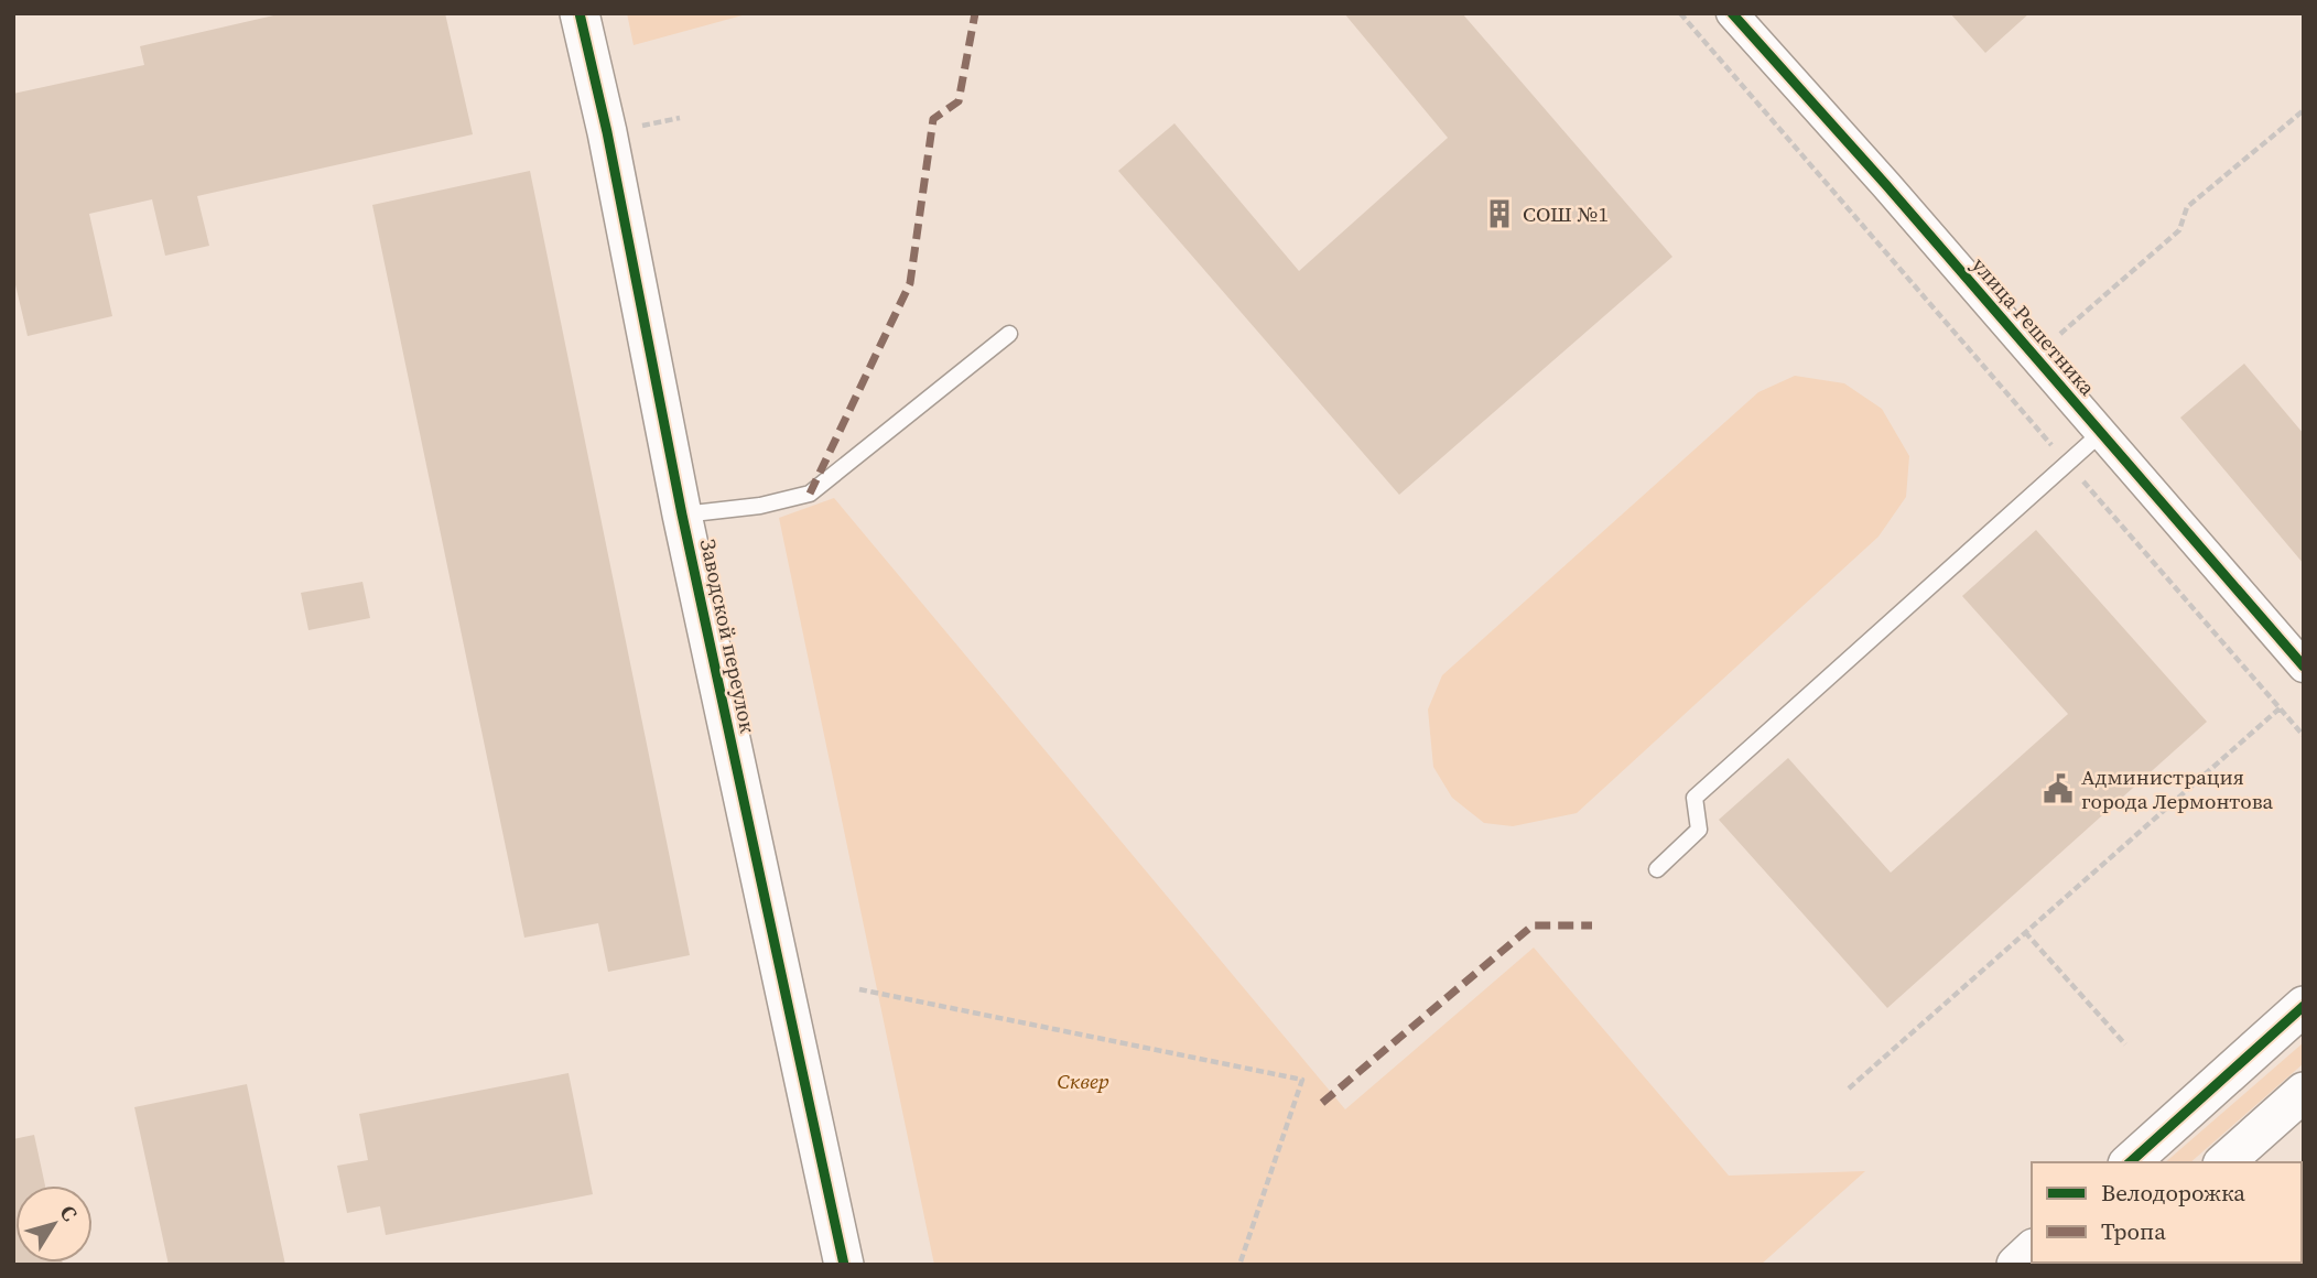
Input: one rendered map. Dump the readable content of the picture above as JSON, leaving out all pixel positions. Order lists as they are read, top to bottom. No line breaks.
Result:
{"streets":{"street":["улица Решетника","Заводской переулок"]},"parks":["Сквер"],"places":{"building":["СОШ №1"],"public building":["Администрация города Лермонтова"]},"legend":["Велодорожка","Тропа"],"north":"top right"}
